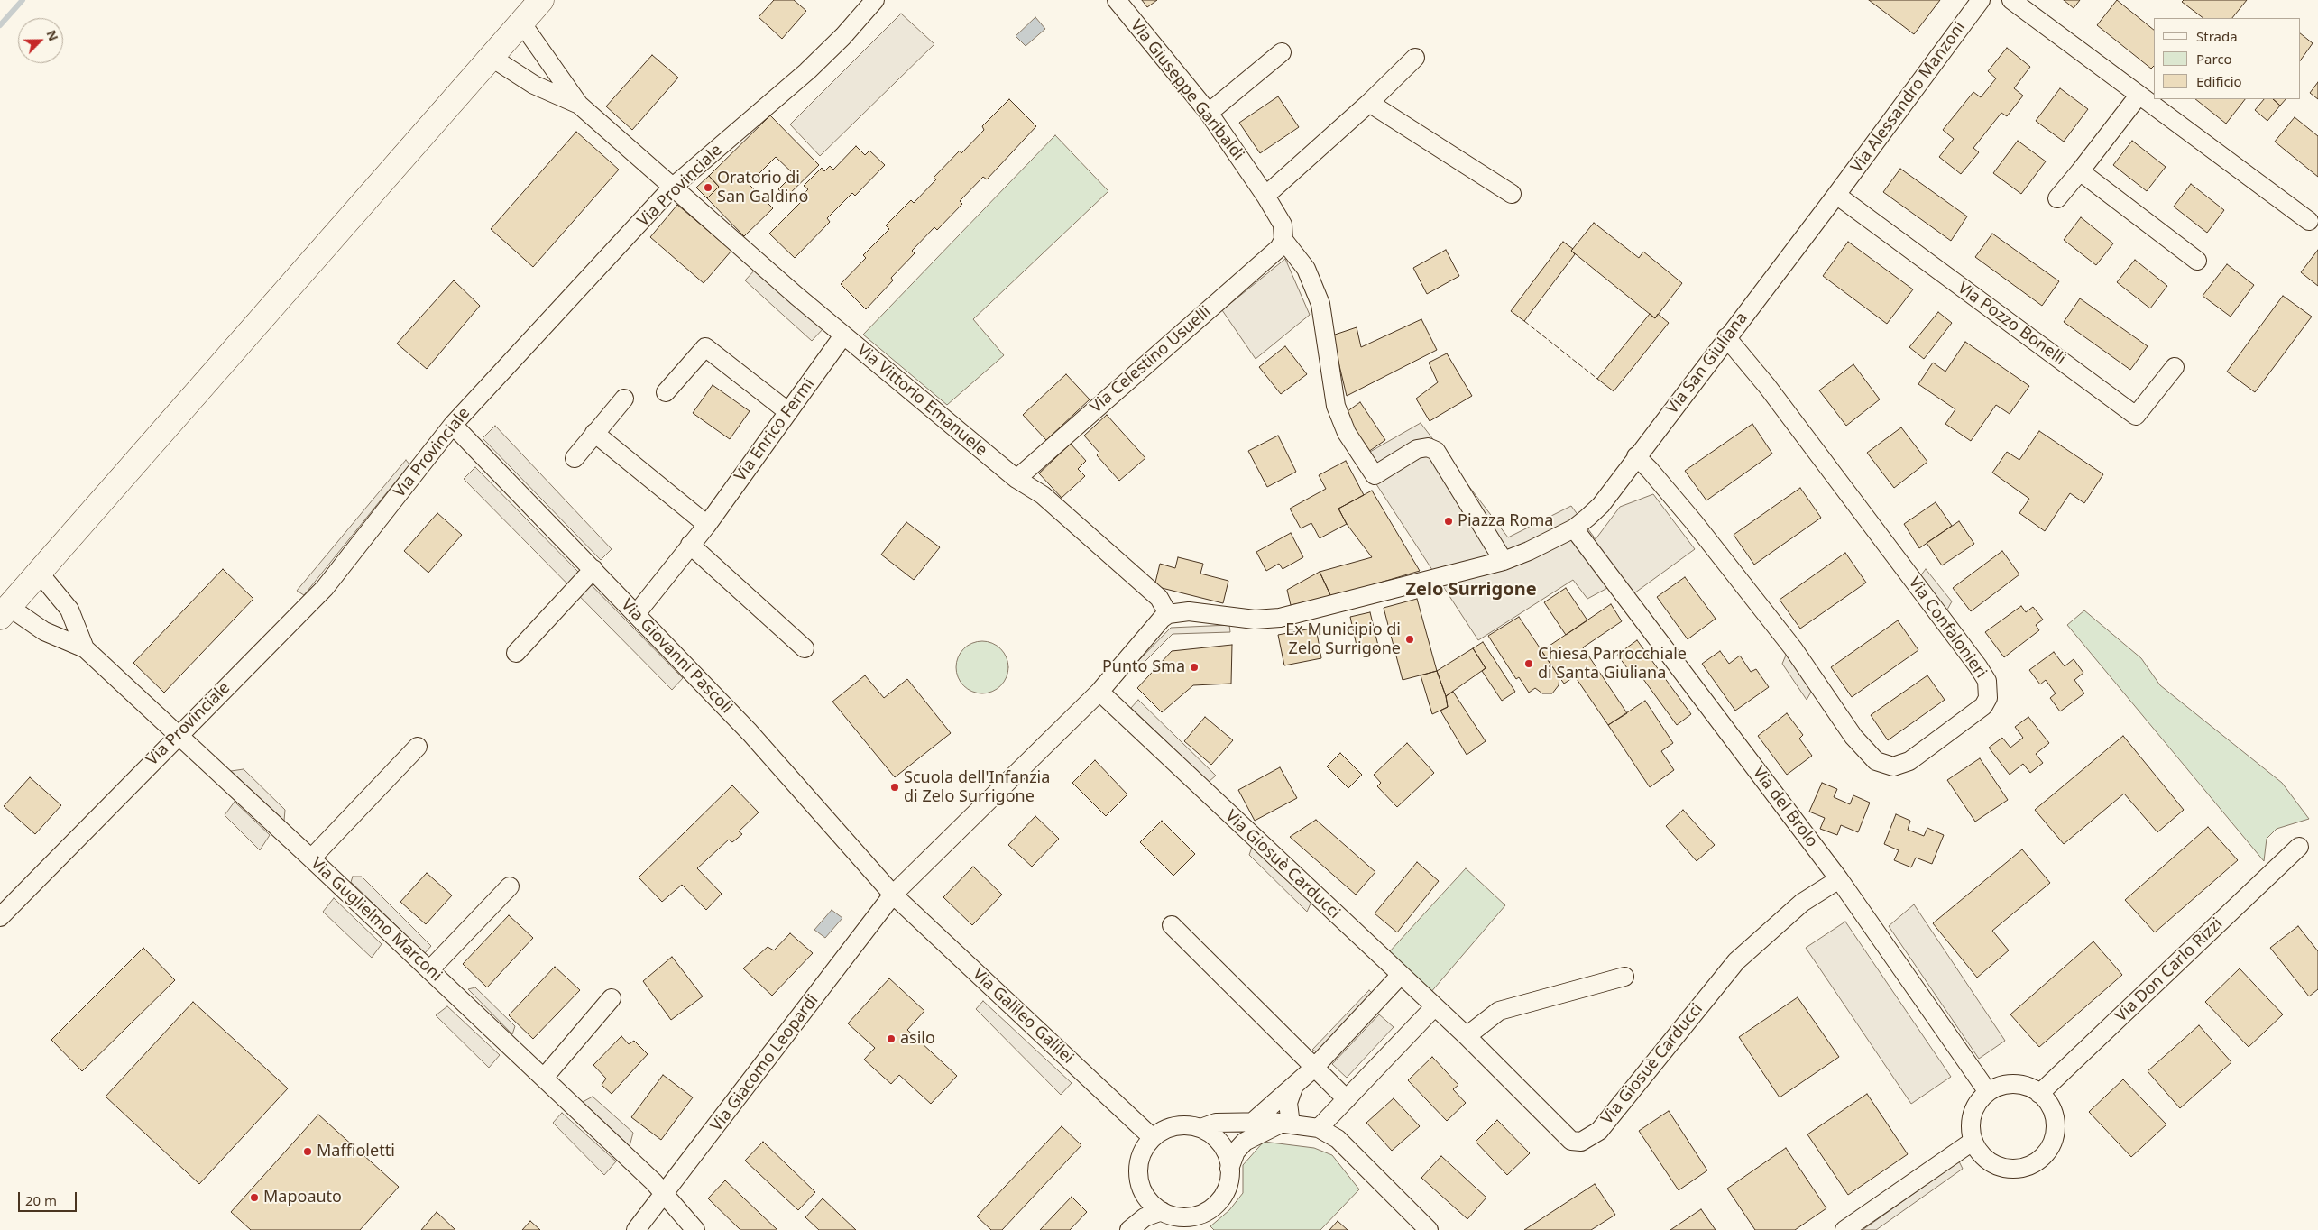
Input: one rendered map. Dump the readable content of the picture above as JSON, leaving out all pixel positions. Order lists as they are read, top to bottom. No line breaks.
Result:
{"streets":{"street":["Via Giuseppe Garibaldi","Via Alessandro Manzoni","Via Provinciale","Via Pozzo Bonelli","Via Celestino Usuelli","Via San Giuliana","Via Vittorio Emanuele","Via Enrico Fermi","Via Confalonieri","Via Giovanni Pascoli","Via del Brolo","Via Giosuè Carducci","Via Guglielmo Marconi","Via Don Carlo Rizzi","Via Galileo Galilei","Via Giacomo Leopardi"]},"crossings":[["Via Giuseppe Garibaldi","Via Celestino Usuelli"],["Via Alessandro Manzoni","Via Pozzo Bonelli"],["Via Alessandro Manzoni","Via San Giuliana"],["Via Provinciale","Via Vittorio Emanuele"],["Via Provinciale","Via Giovanni Pascoli"],["Via Provinciale","Via Guglielmo Marconi"],["Via Pozzo Bonelli","Via San Giuliana"],["Via Celestino Usuelli","Via Vittorio Emanuele"],["Via San Giuliana","Via Confalonieri"],["Via San Giuliana","Via del Brolo"],["Via Vittorio Emanuele","Via Enrico Fermi"],["Via Vittorio Emanuele","Via Giacomo Leopardi"],["Via Enrico Fermi","Via Giovanni Pascoli"],["Via Giovanni Pascoli","Via Galileo Galilei"],["Via Giovanni Pascoli","Via Giacomo Leopardi"],["Via del Brolo","Via Giosuè Carducci"],["Via del Brolo","Via Don Carlo Rizzi"],["Via Giosuè Carducci","Via Giacomo Leopardi"],["Via Guglielmo Marconi","Via Giacomo Leopardi"],["Via Galileo Galilei","Via Giacomo Leopardi"]],"districts":["Zelo Surrigone"],"places":["Oratorio di San Galdino","Piazza Roma","Ex Municipio di Zelo Surrigone","Chiesa Parrocchiale di Santa Giuliana","Punto Sma","Scuola dell'Infanzia di Zelo Surrigone","asilo","Maffioletti","Mapoauto"],"legend":["Strada","Parco","Edificio"],"scale_bar":"20 m","north":"top right"}
